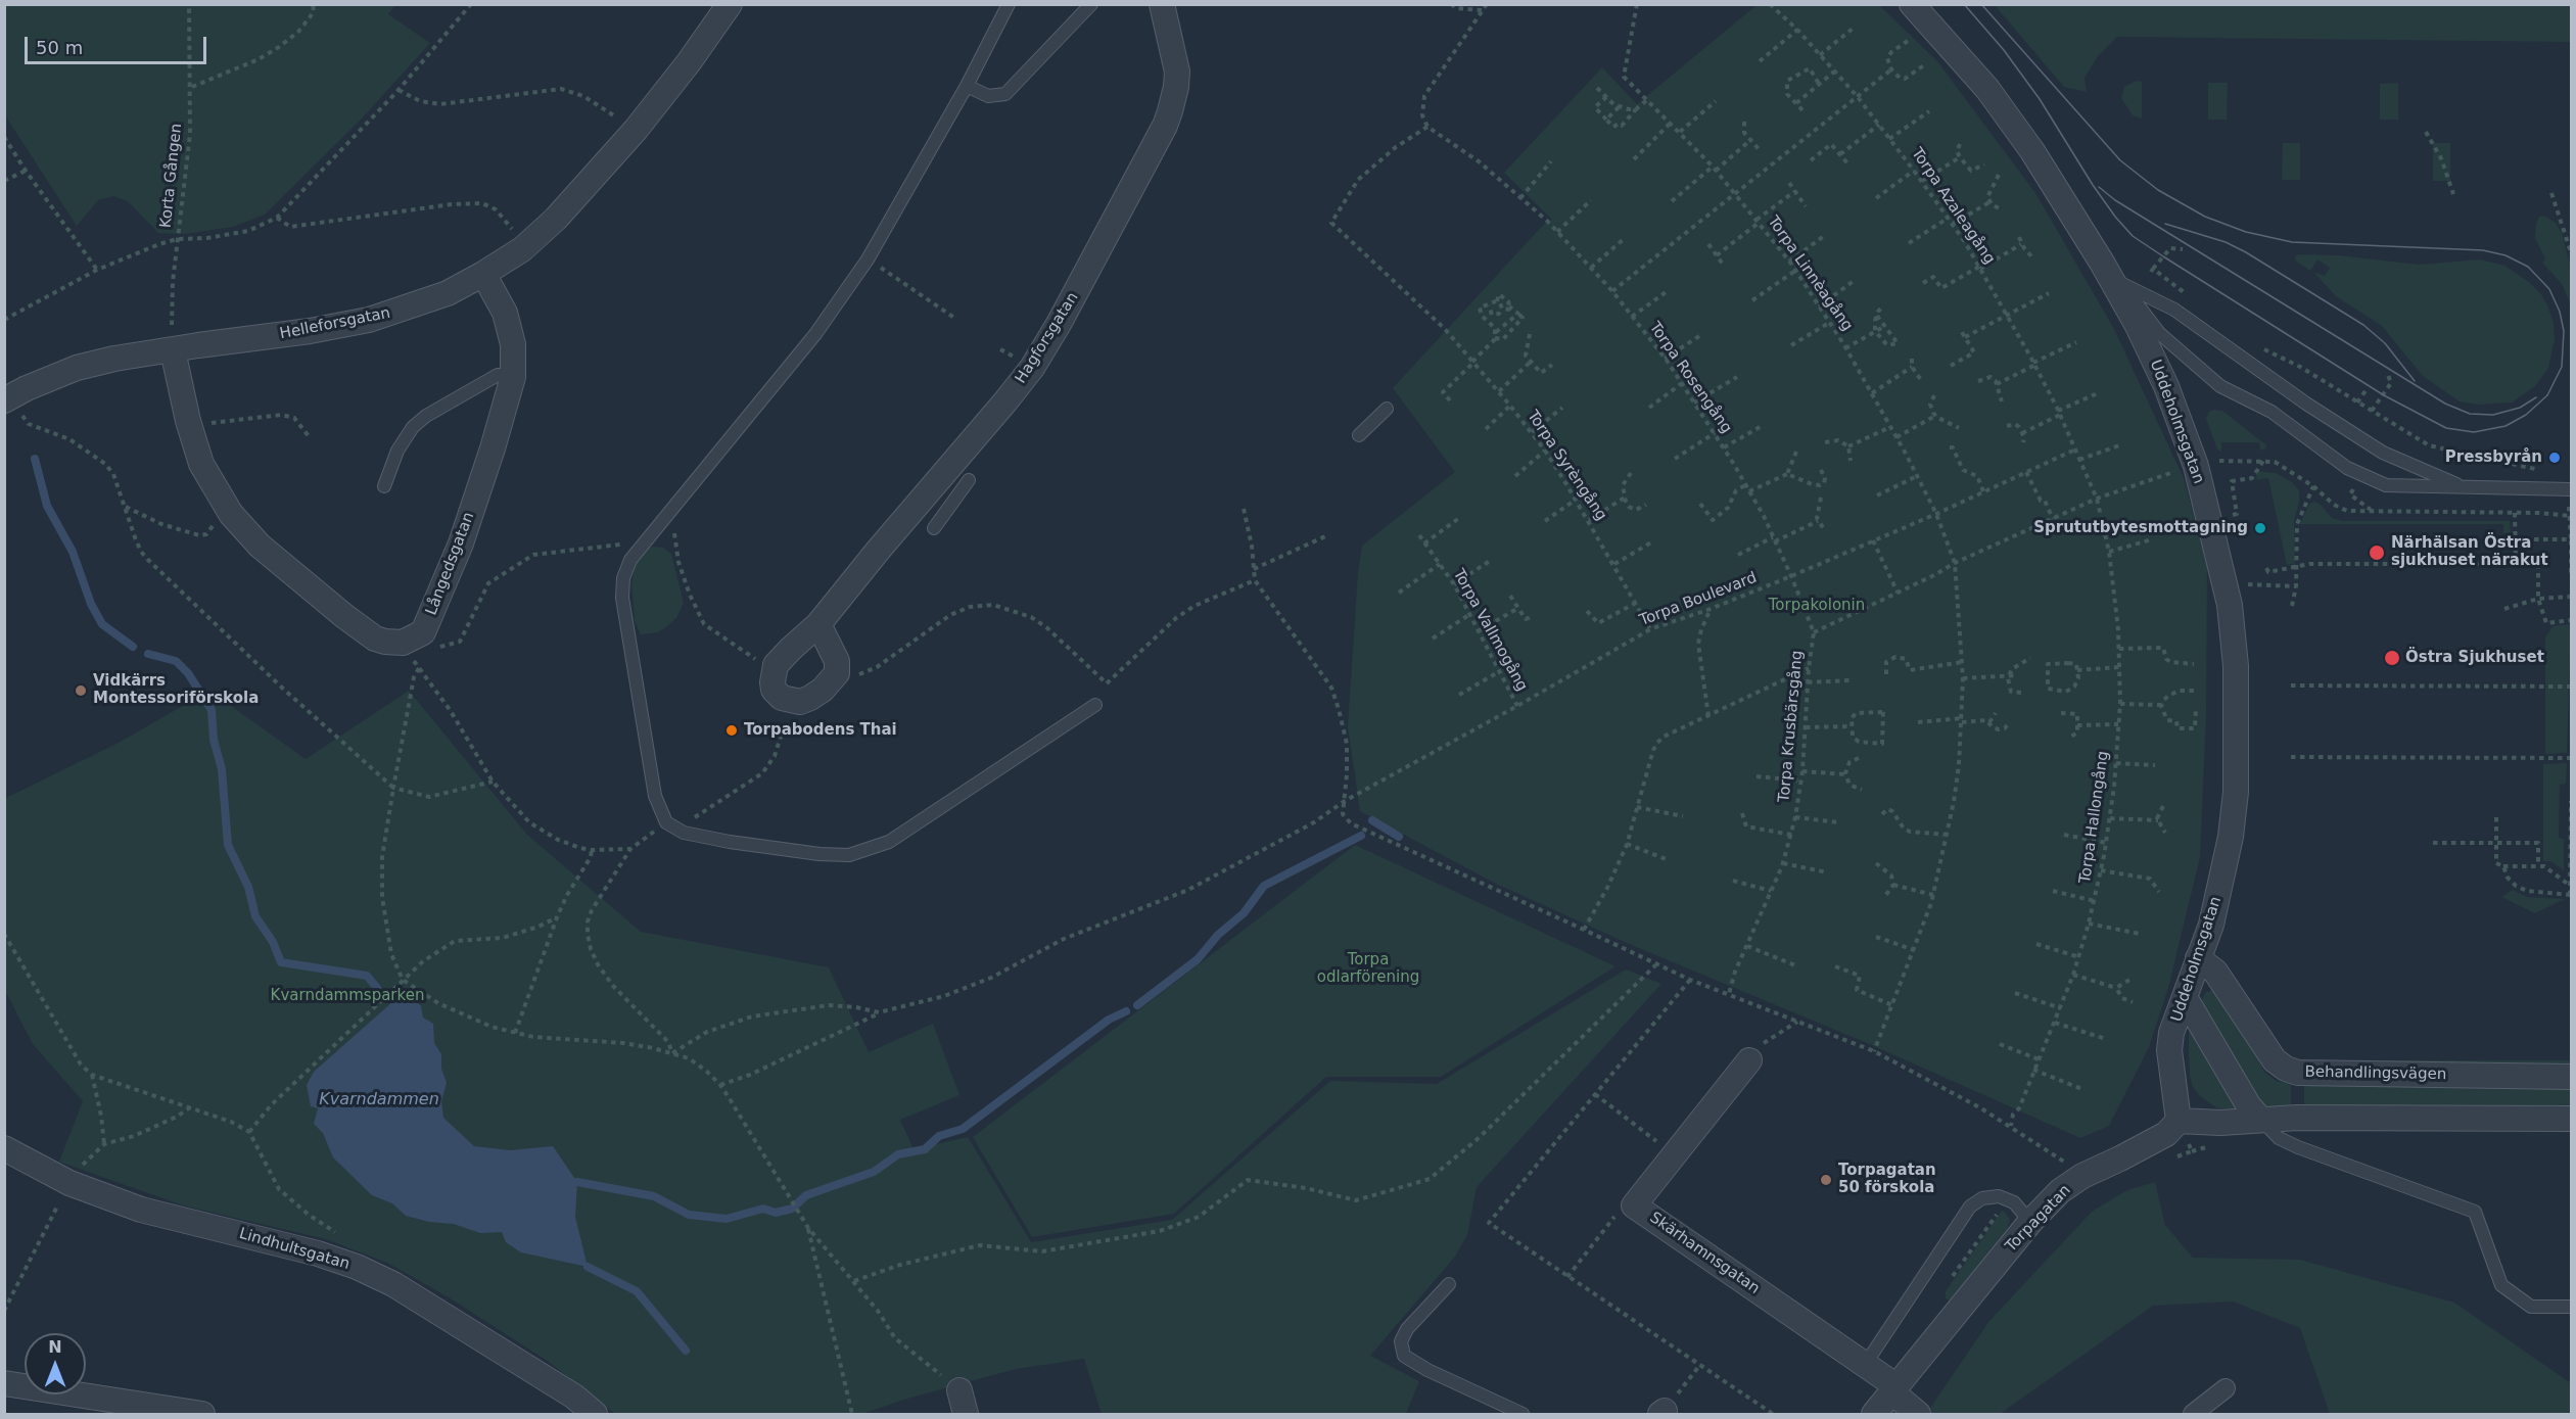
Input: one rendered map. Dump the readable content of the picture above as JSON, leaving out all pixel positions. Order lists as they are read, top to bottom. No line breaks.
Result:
{"streets":{"street":["Helleforsgatan","Hagforsgatan","Uddeholmsgatan","Långedsgatan","Behandlingsvägen","Torpagatan","Lindhultsgatan","Skärhamnsgatan"],"path":["Korta Gången","Torpa Azaleagång","Torpa Linnèagång","Torpa Rosengång","Torpa Syrèngång","Torpa Boulevard","Torpa Vallmogång","Torpa Krusbärsgång","Torpa Hallongång"]},"crossings":[["Korta Gången","Helleforsgatan"],["Torpa Azaleagång","Torpa Boulevard"],["Torpa Azaleagång","Torpa Hallongång"],["Torpa Linnèagång","Torpa Boulevard"],["Helleforsgatan","Långedsgatan"],["Torpa Rosengång","Torpa Syrèngång"],["Torpa Rosengång","Torpa Boulevard"],["Torpa Rosengång","Torpa Krusbärsgång"],["Uddeholmsgatan","Behandlingsvägen"],["Uddeholmsgatan","Torpagatan"],["Torpa Syrèngång","Torpa Boulevard"],["Torpa Boulevard","Torpa Vallmogång"],["Torpagatan","Skärhamnsgatan"]],"water":["Kvarndammen"],"parks":["Torpakolonin","Torpa odlarförening","Kvarndammsparken"],"places":["Pressbyrån","Sprututbytesmottagning","Närhälsan Östra sjukhuset närakut","Östra Sjukhuset","Vidkärrs Montessoriförskola","Torpabodens Thai","Torpagatan 50 förskola"],"scale_bar":"50 m","north":"top"}
